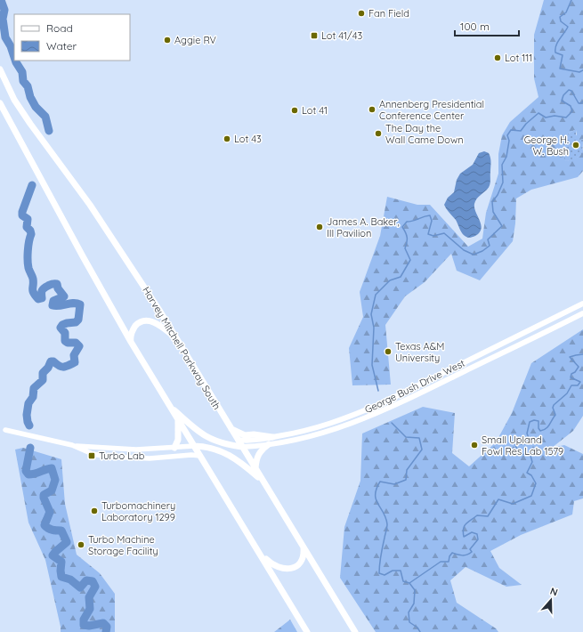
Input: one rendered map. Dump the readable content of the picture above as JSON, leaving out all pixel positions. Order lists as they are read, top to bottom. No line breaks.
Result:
{"streets":{"highway":["Harvey Mitchell Parkway South"],"main road":["George Bush Drive West"]},"crossings":[["Harvey Mitchell Parkway South","George Bush Drive West"]],"places":{"other":["Fan Field","Aggie RV","Lot 111","Annenberg Presidential Conference Center","Lot 41","The Day the Wall Came Down","Lot 43","George H. W. Bush","James A. Baker, III Pavilion","Texas A&M University","Small Upland Fowl Res Lab 1579","Turbomachinery Laboratory 1299","Turbo Machine Storage Facility"],"transit":["Lot 41/43","Turbo Lab"]},"legend":["Road","Water"],"scale_bar":"100 m","north":"top"}
